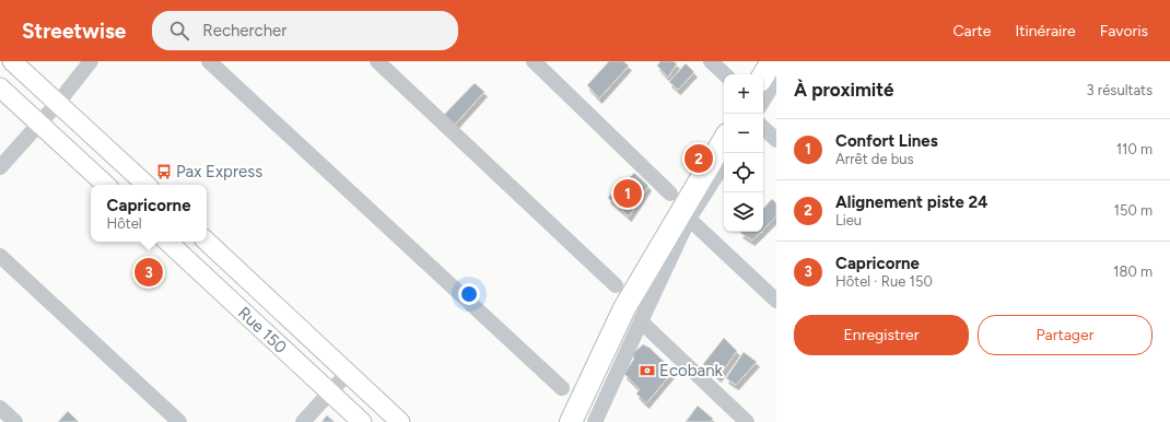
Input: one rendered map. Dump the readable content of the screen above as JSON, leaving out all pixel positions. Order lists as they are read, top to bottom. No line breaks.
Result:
{"streets":{"main road":["Rue 150"]},"places":{"bus stop":["Pax Express"],"bank":["Ecobank"]},"page":{"header":"Streetwise","search":"Rechercher","nav":["Carte","Itinéraire","Favoris"],"heading":["À proximité","3 résultats"],"map_buttons":["+","−"],"list":[{"mark":"1","name":"Confort Lines","note":"Arrêt de bus","value":"110 m"},{"mark":"2","name":"Alignement piste 24","note":"Lieu","value":"150 m"},{"mark":"3","name":"Capricorne","note":"Hôtel · Rue 150","value":"180 m"}],"pins":["2","1","3"],"popup":["Capricorne","Hôtel"],"buttons":["Enregistrer","Partager"]}}
